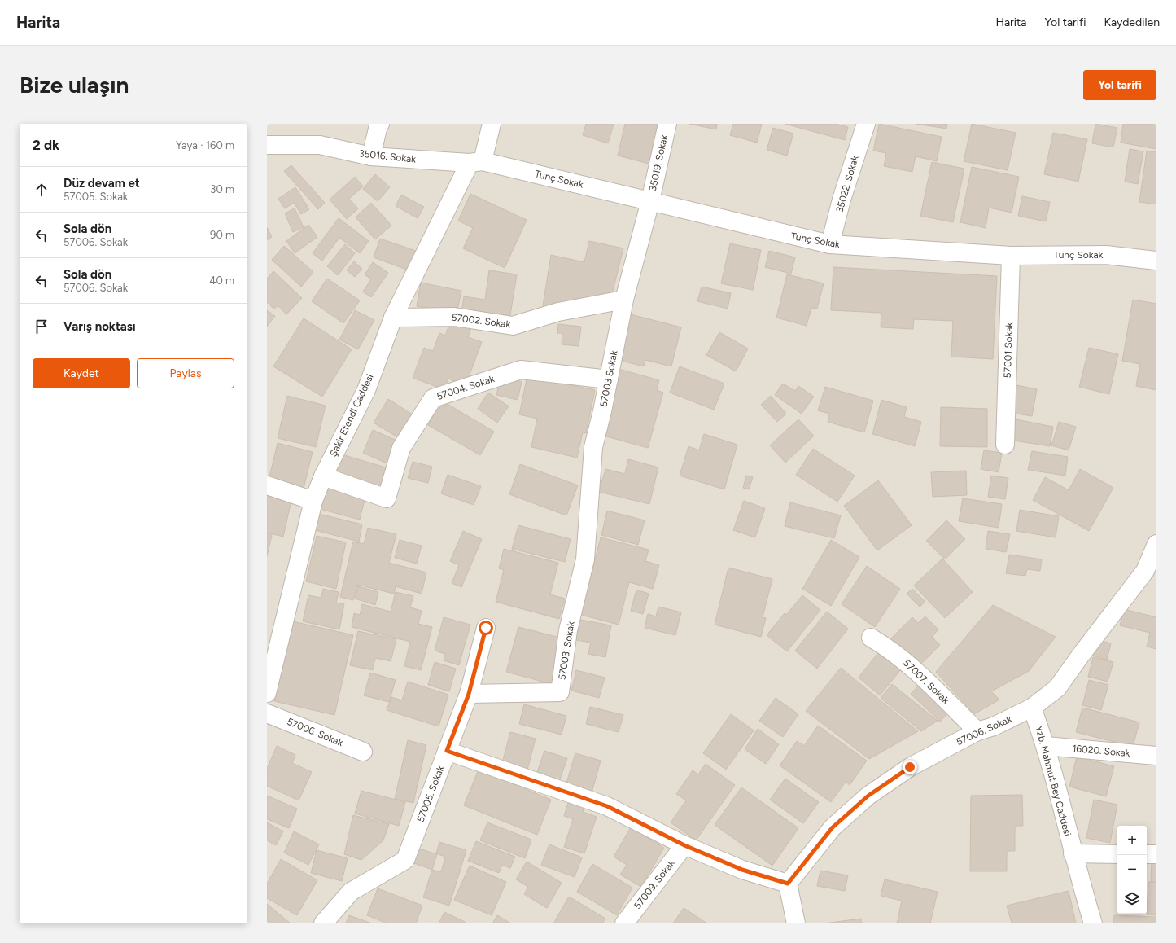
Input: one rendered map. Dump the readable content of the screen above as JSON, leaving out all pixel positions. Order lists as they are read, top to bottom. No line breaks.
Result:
{"streets":{"street":["35016. Sokak","35019. Sokak","Tunç Sokak","35022. Sokak","57002. Sokak","57001 Sokak","57003 Sokak","57004. Sokak","Şakir Efendi Caddesi","57003. Sokak","57007. Sokak","57006. Sokak","16020. Sokak","Yzb. Mahmut Bey Caddesi","57005. Sokak","57009. Sokak"]},"crossings":[["35016. Sokak","Tunç Sokak"],["35016. Sokak","Şakir Efendi Caddesi"],["35019. Sokak","Tunç Sokak"],["35019. Sokak","57003 Sokak"],["Tunç Sokak","35022. Sokak"],["Tunç Sokak","57001 Sokak"],["Tunç Sokak","57003 Sokak"],["Tunç Sokak","Şakir Efendi Caddesi"],["57002. Sokak","57003 Sokak"],["57002. Sokak","Şakir Efendi Caddesi"],["57003 Sokak","57004. Sokak"],["57003 Sokak","57003. Sokak"],["57004. Sokak","Şakir Efendi Caddesi"],["57003. Sokak","57005. Sokak"],["57007. Sokak","57006. Sokak"],["57006. Sokak","Yzb. Mahmut Bey Caddesi"],["16020. Sokak","Yzb. Mahmut Bey Caddesi"]],"page":{"header":"Harita","nav":["Harita","Yol tarifi","Kaydedilen"],"buttons":["Yol tarifi",["Kaydet","Paylaş"]],"title":"Bize ulaşın","heading":["2 dk","Yaya · 160 m"],"list":[["Düz devam et","57005. Sokak","30 m"],["Sola dön","57006. Sokak","90 m"],["Sola dön","57006. Sokak","40 m"],"Varış noktası"],"map_buttons":["+","−"]}}
